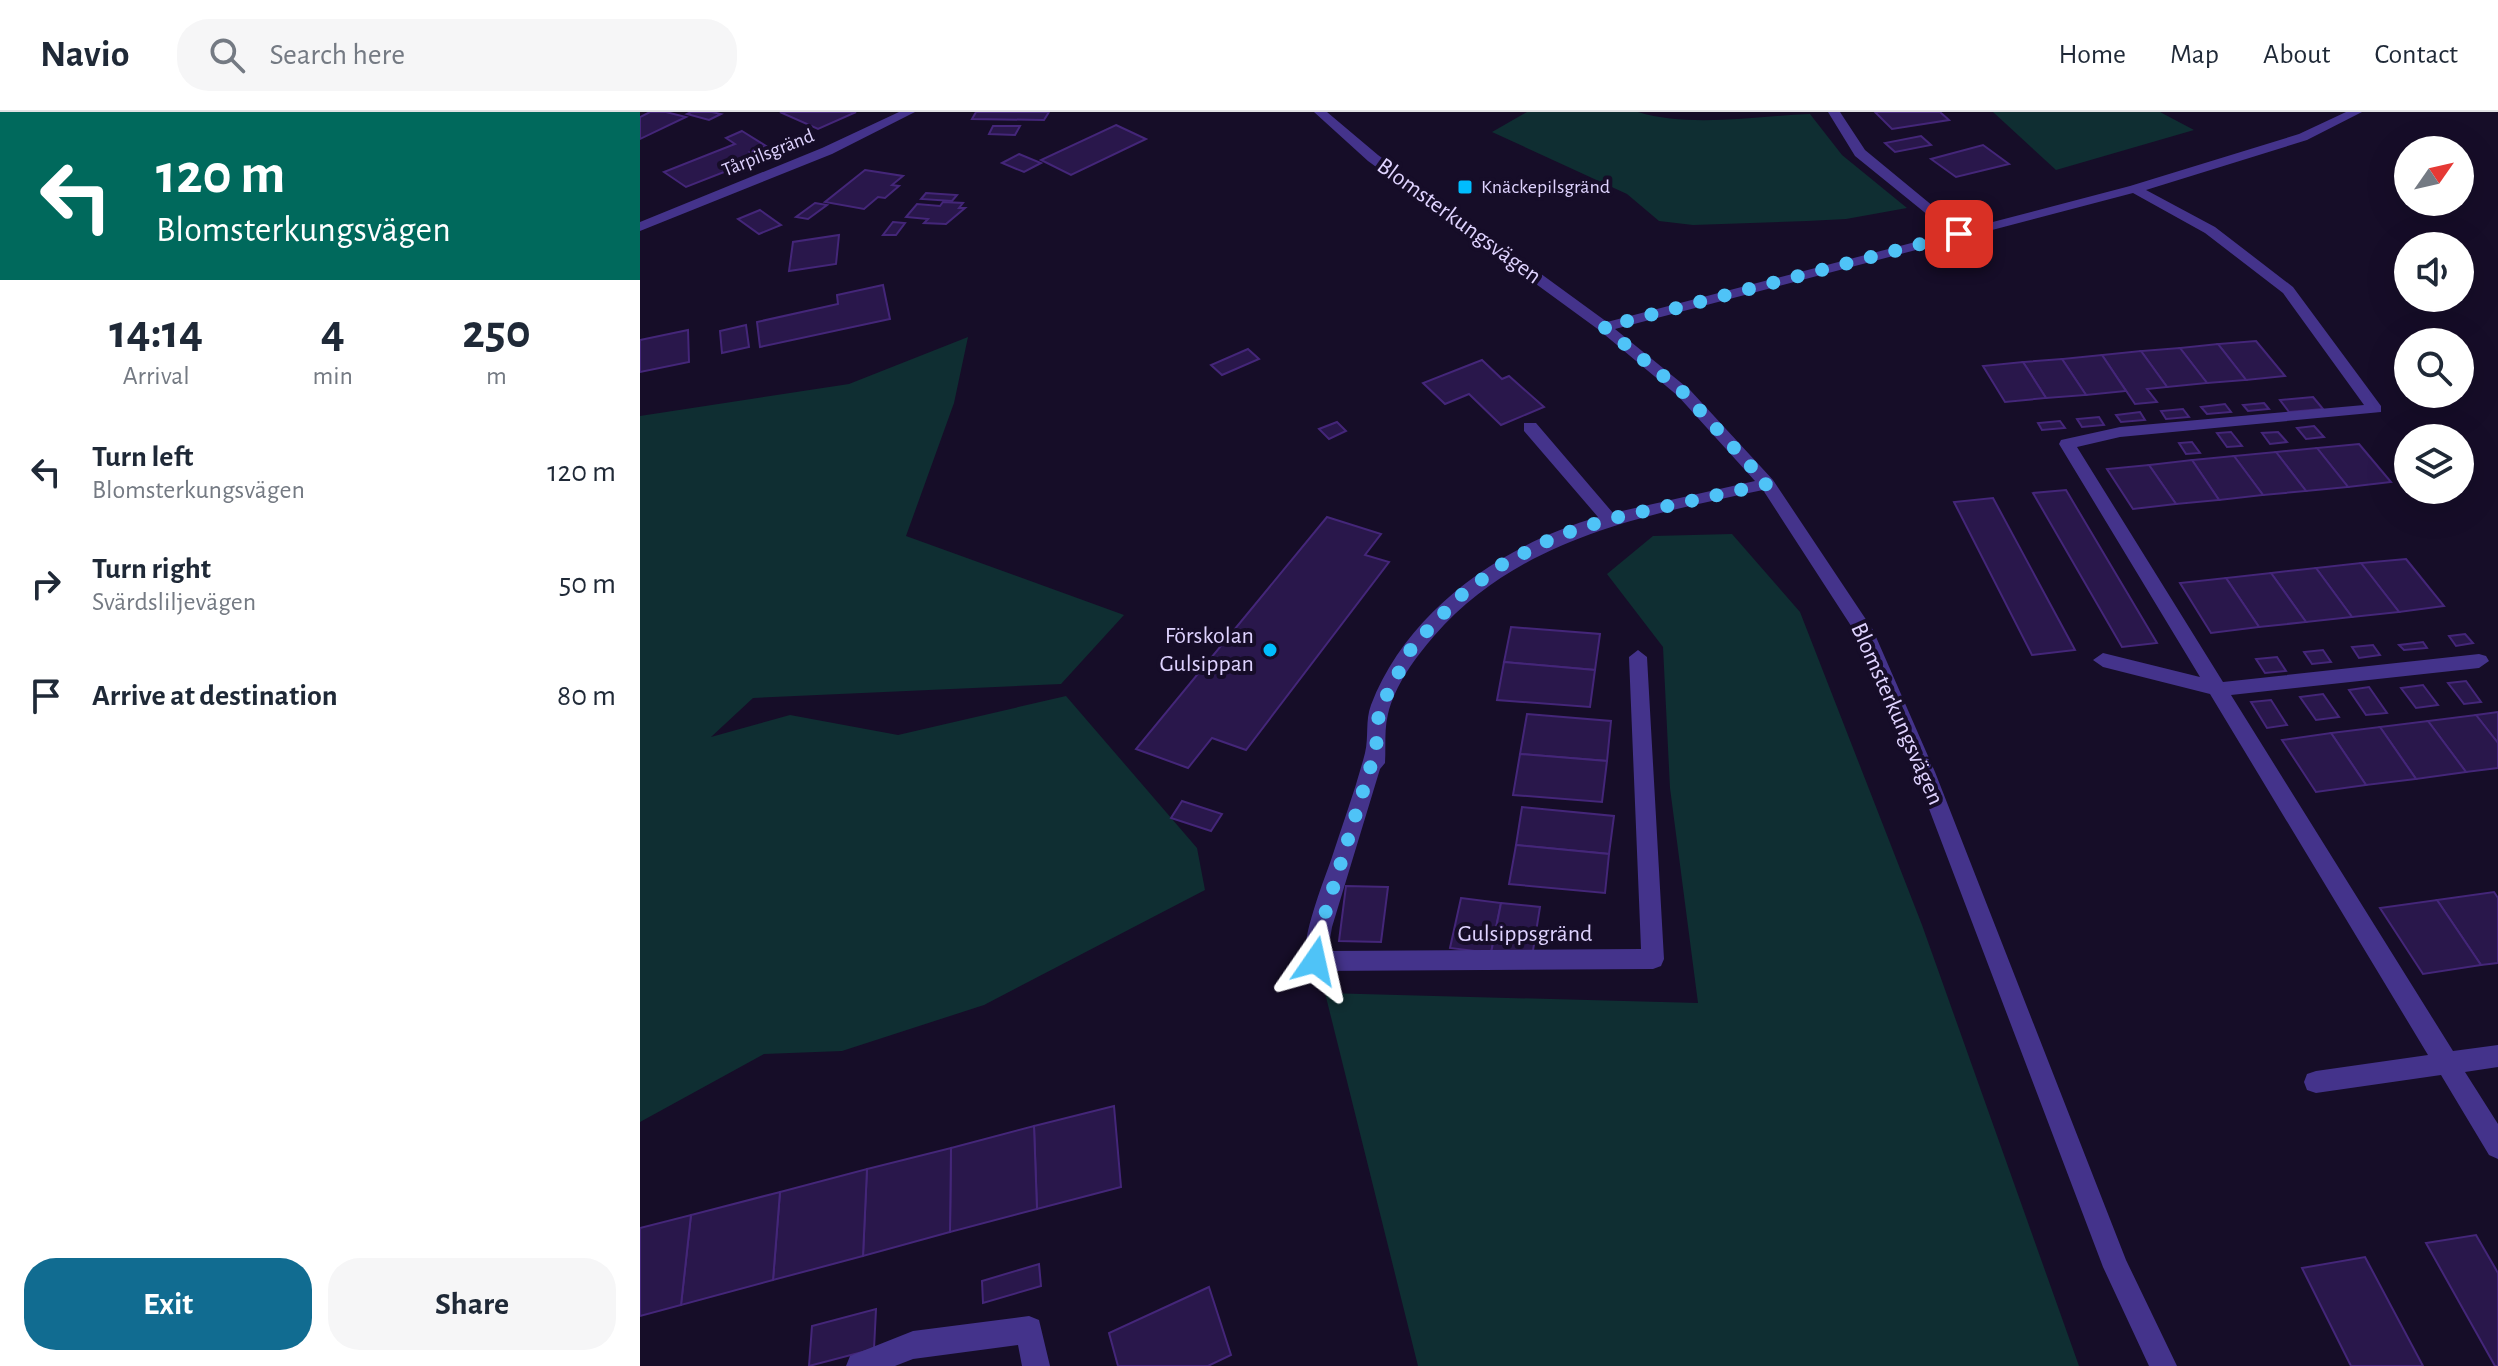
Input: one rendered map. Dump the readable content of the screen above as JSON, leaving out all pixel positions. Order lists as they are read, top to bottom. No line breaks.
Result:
{"streets":{"street":["Tårpilsgränd","Blomsterkungsvägen","Gulsippsgränd"]},"crossings":[["Blomsterkungsvägen","Gulsippsgränd"]],"places":{"transit":["Knäckepilsgränd"],"other":["Förskolan Gulsippan"]},"north":"top right","page":{"header":"Navio","search":"Search here","nav":["Home","Map","About","Contact"],"turn":["120 m","Blomsterkungsvägen"],"eta":["14:14","Arrival","4","min","250","m"],"list":[{"name":"Turn left","note":"Blomsterkungsvägen","value":"120 m"},{"name":"Turn right","note":"Svärdsliljevägen","value":"50 m"},{"name":"Arrive at destination","value":"80 m"}],"buttons":["Exit","Share"]}}
